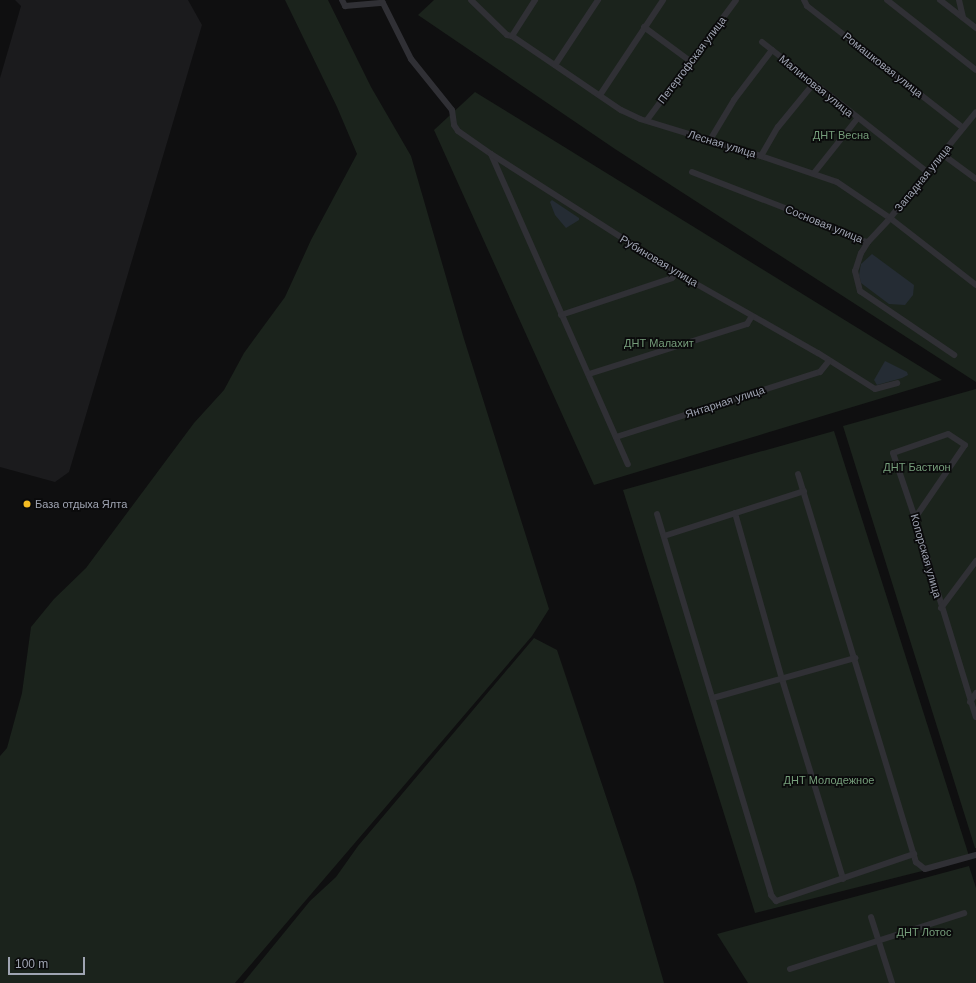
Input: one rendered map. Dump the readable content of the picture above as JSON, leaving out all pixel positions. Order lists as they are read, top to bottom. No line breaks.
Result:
{"streets":{"street":["Петергофская улица","Ромашковая улица","Малиновая улица","Лесная улица","Западная улица","Сосновая улица","Рубиновая улица","Янтарная улица","Копорская улица"]},"crossings":[["Петергофская улица","Лесная улица"],["Ромашковая улица","Западная улица"],["Малиновая улица","Западная улица"],["Лесная улица","Западная улица"],["Западная улица","Сосновая улица"],["Рубиновая улица","Янтарная улица"]],"parks":["ДНТ Весна","ДНТ Малахит","ДНТ Бастион","ДНТ Молодежное","ДНТ Лотос"],"places":["База отдыха Ялта"],"scale_bar":"100 m"}
